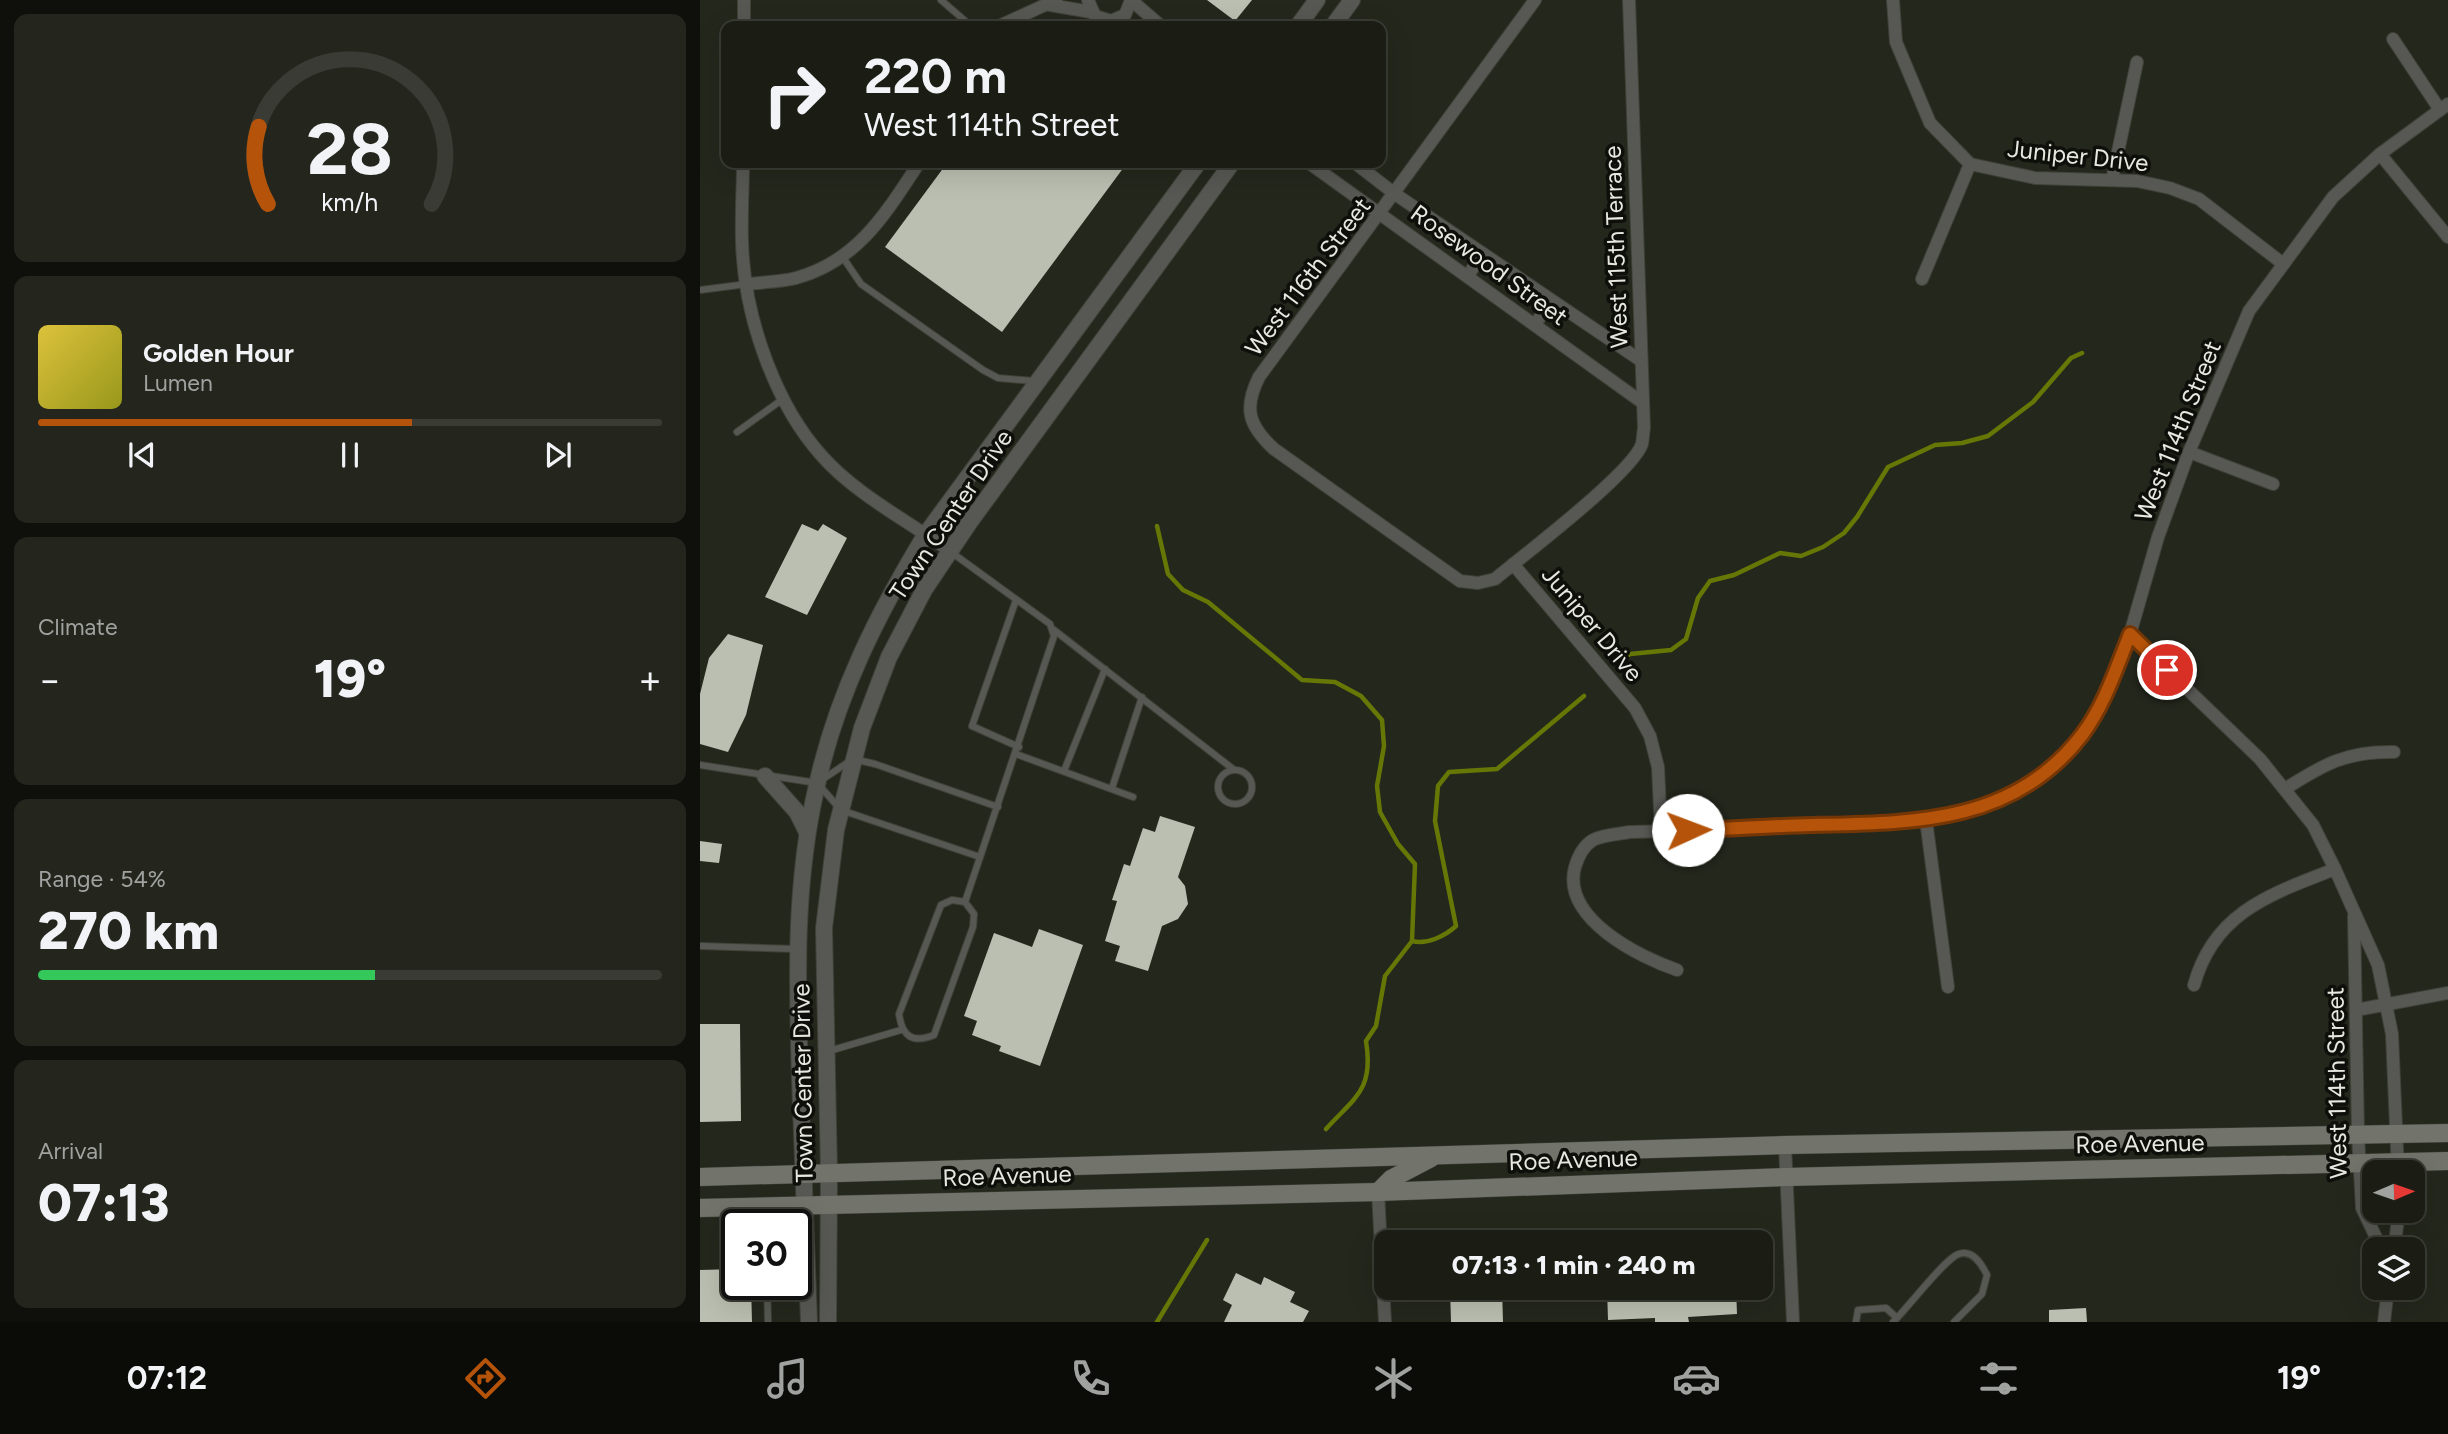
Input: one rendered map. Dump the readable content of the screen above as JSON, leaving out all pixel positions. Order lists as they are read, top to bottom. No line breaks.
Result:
{"streets":{"main road":["Roe Avenue"],"street":["Juniper Drive","West 115th Terrace","Rosewood Street","West 116th Street","West 114th Street","Town Center Drive"]},"crossings":[["Juniper Drive","West 115th Terrace"],["Juniper Drive","West 116th Street"],["Juniper Drive","West 114th Street"],["West 115th Terrace","Rosewood Street"],["Rosewood Street","West 116th Street"],["West 114th Street","Roe Avenue"],["Town Center Drive","Roe Avenue"]],"north":"right","page":{"turn":["220 m","West 114th Street"],"song":["Golden Hour","Lumen"],"tile":["Climate",["Range · 54%","270 km"],["Arrival","07:13"]],"heat":["−","19°","+"],"limit":"30","trip":"07:13 · 1 min · 240 m","tabs":["07:12","19°"],"gauge":["28","km/h"]}}
